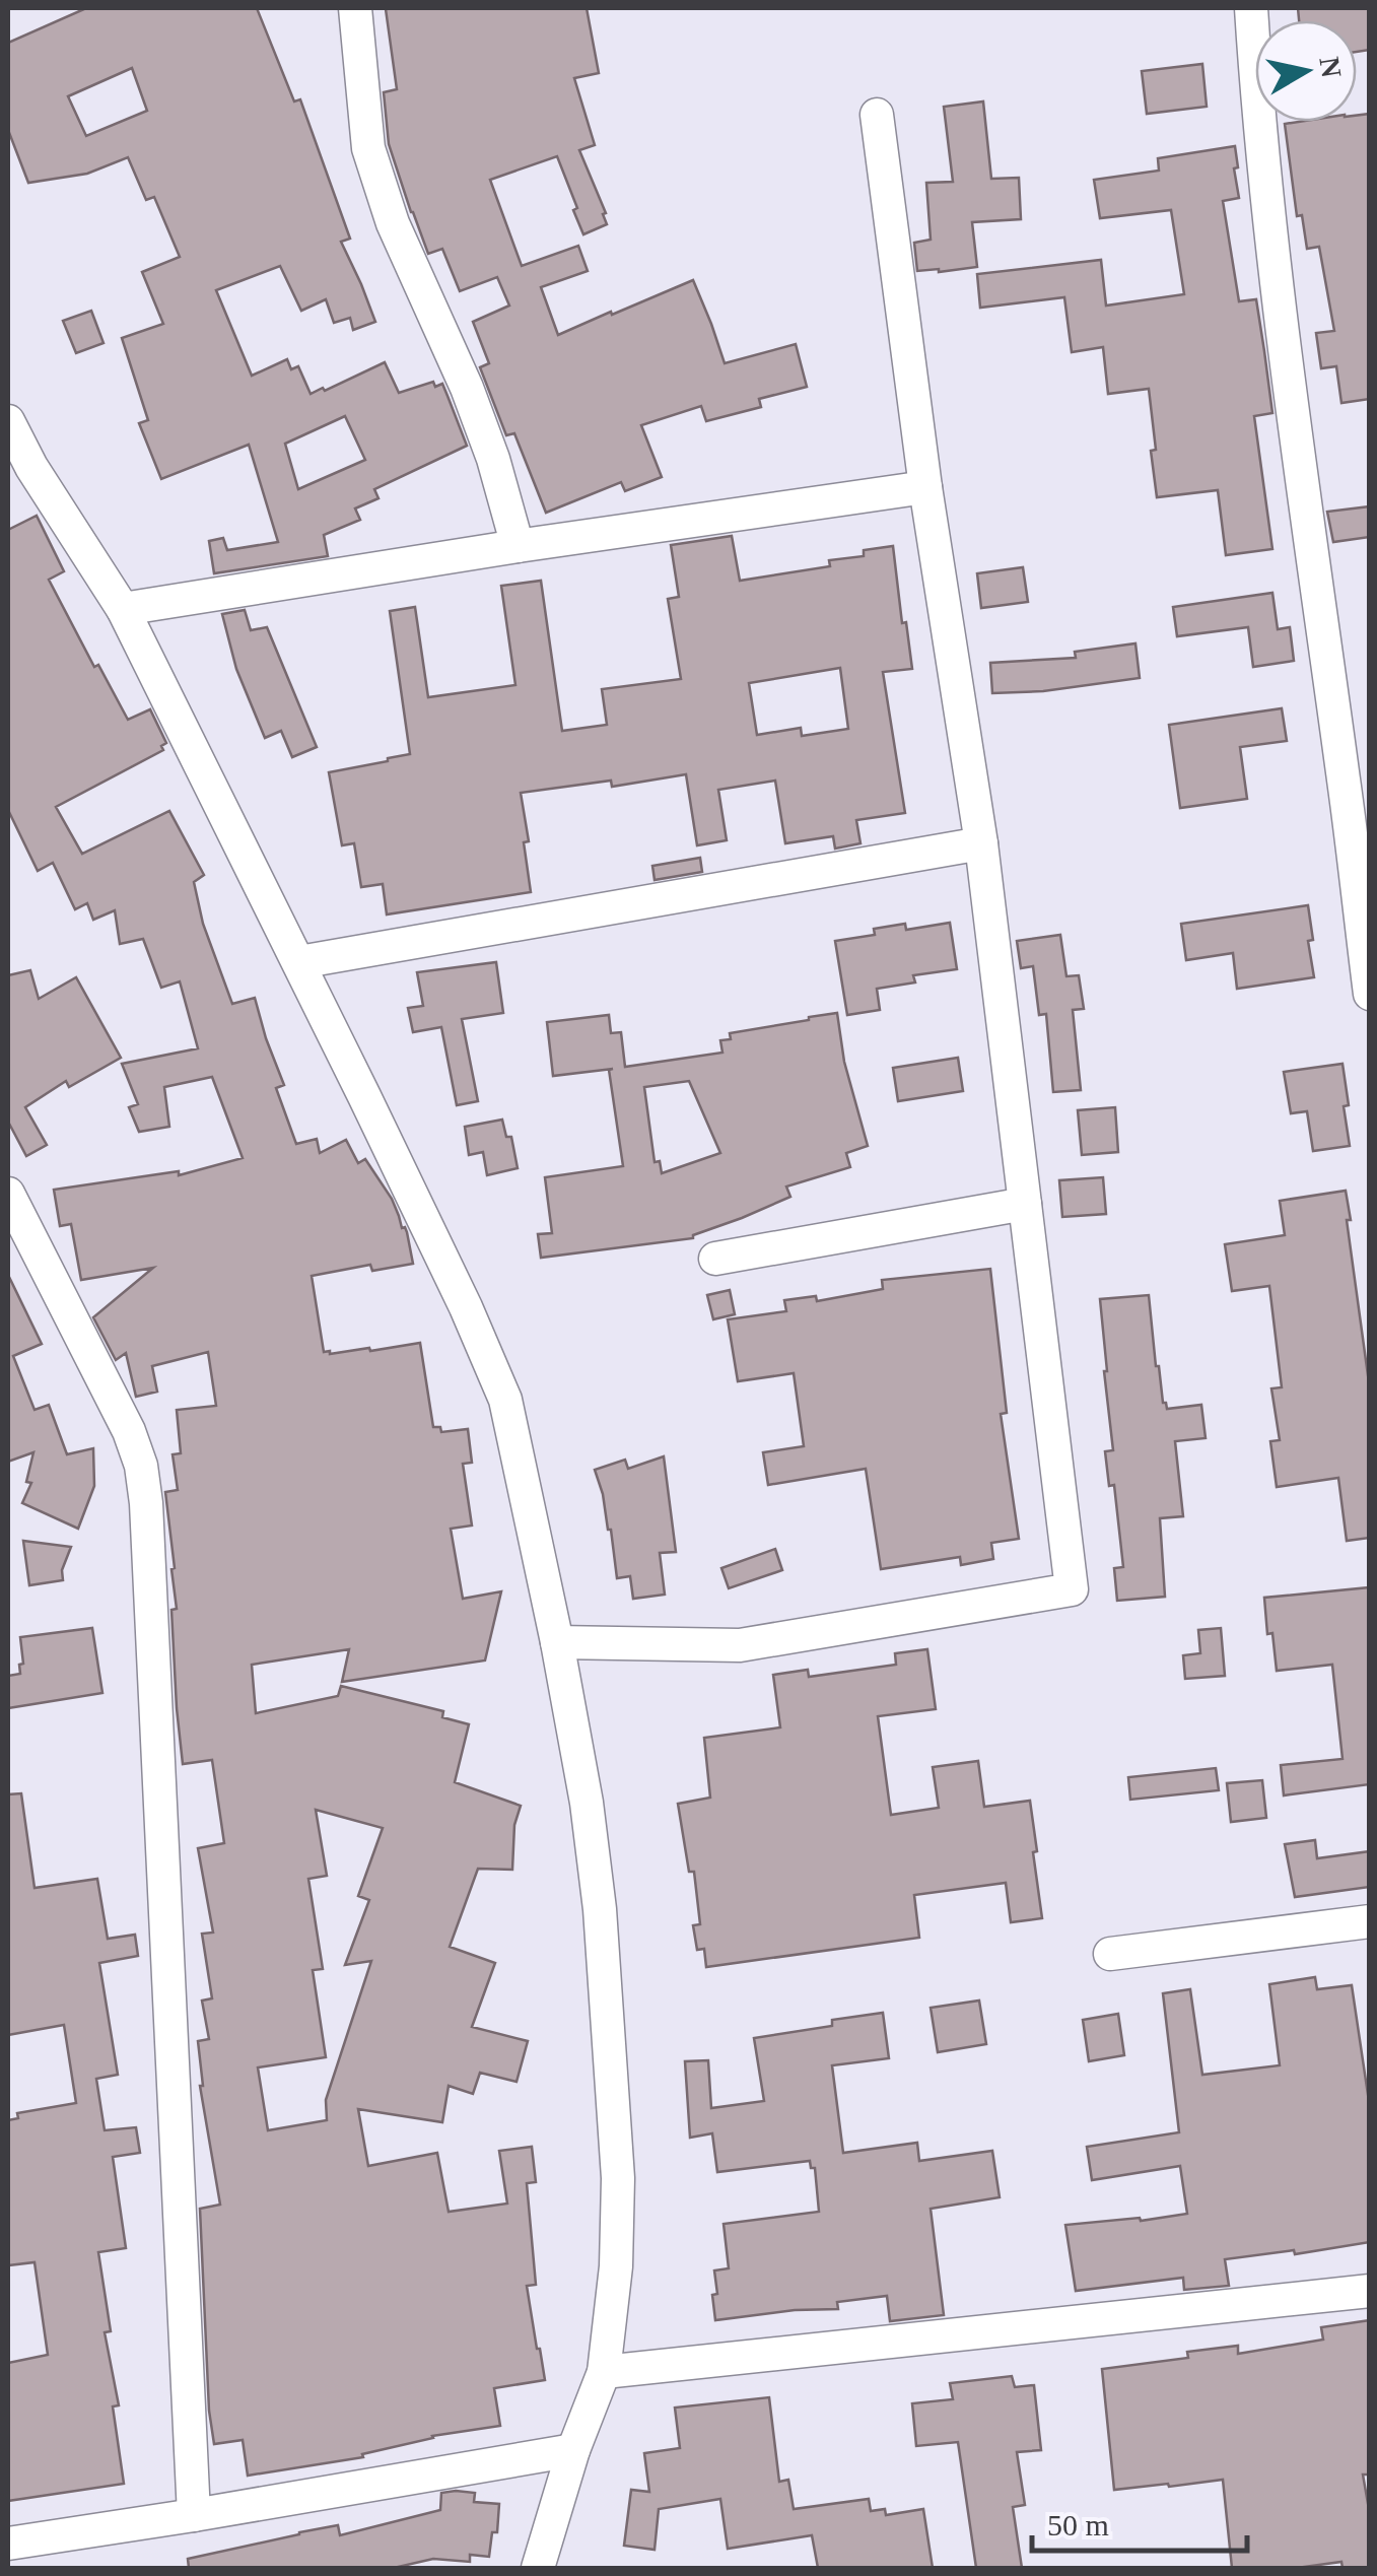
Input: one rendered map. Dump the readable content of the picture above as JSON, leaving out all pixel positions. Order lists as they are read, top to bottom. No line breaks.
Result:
{"scale_bar":"50 m","north":"right"}
